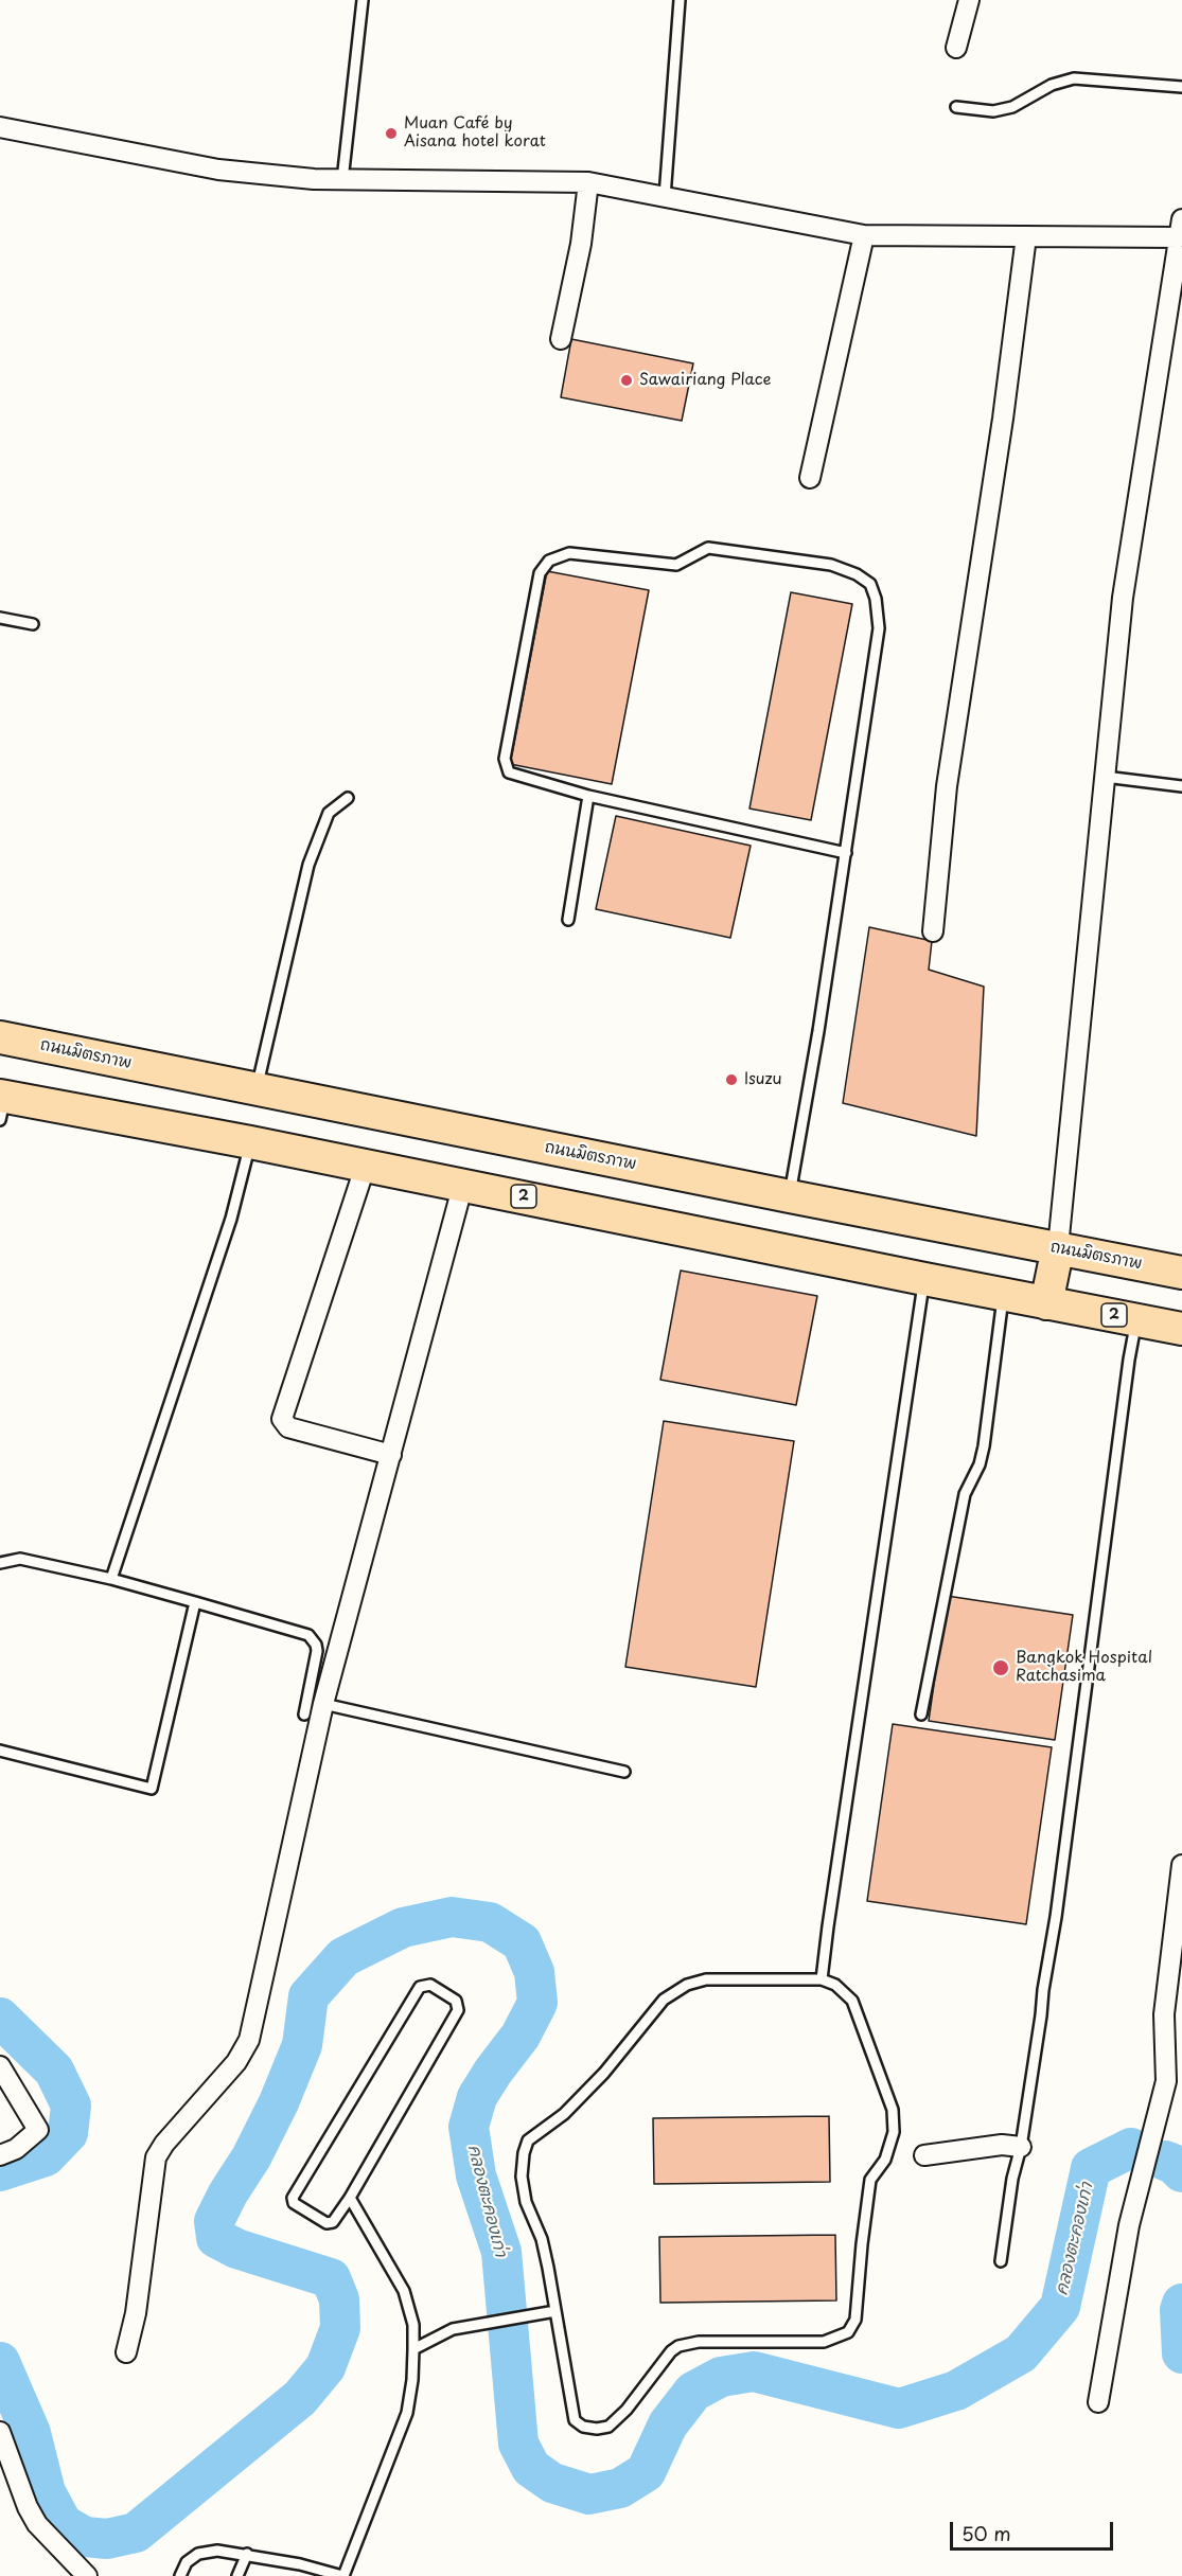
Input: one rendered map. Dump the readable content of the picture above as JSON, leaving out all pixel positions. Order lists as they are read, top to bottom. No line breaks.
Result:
{"streets":{"highway":["ถนนมิตรภาพ","2"]},"water":["คลองตะคองเก่า"],"places":["Muan Café by Aisana hotel korat","Sawairiang Place","Isuzu","Bangkok Hospital Ratchasima"],"scale_bar":"50 m"}
